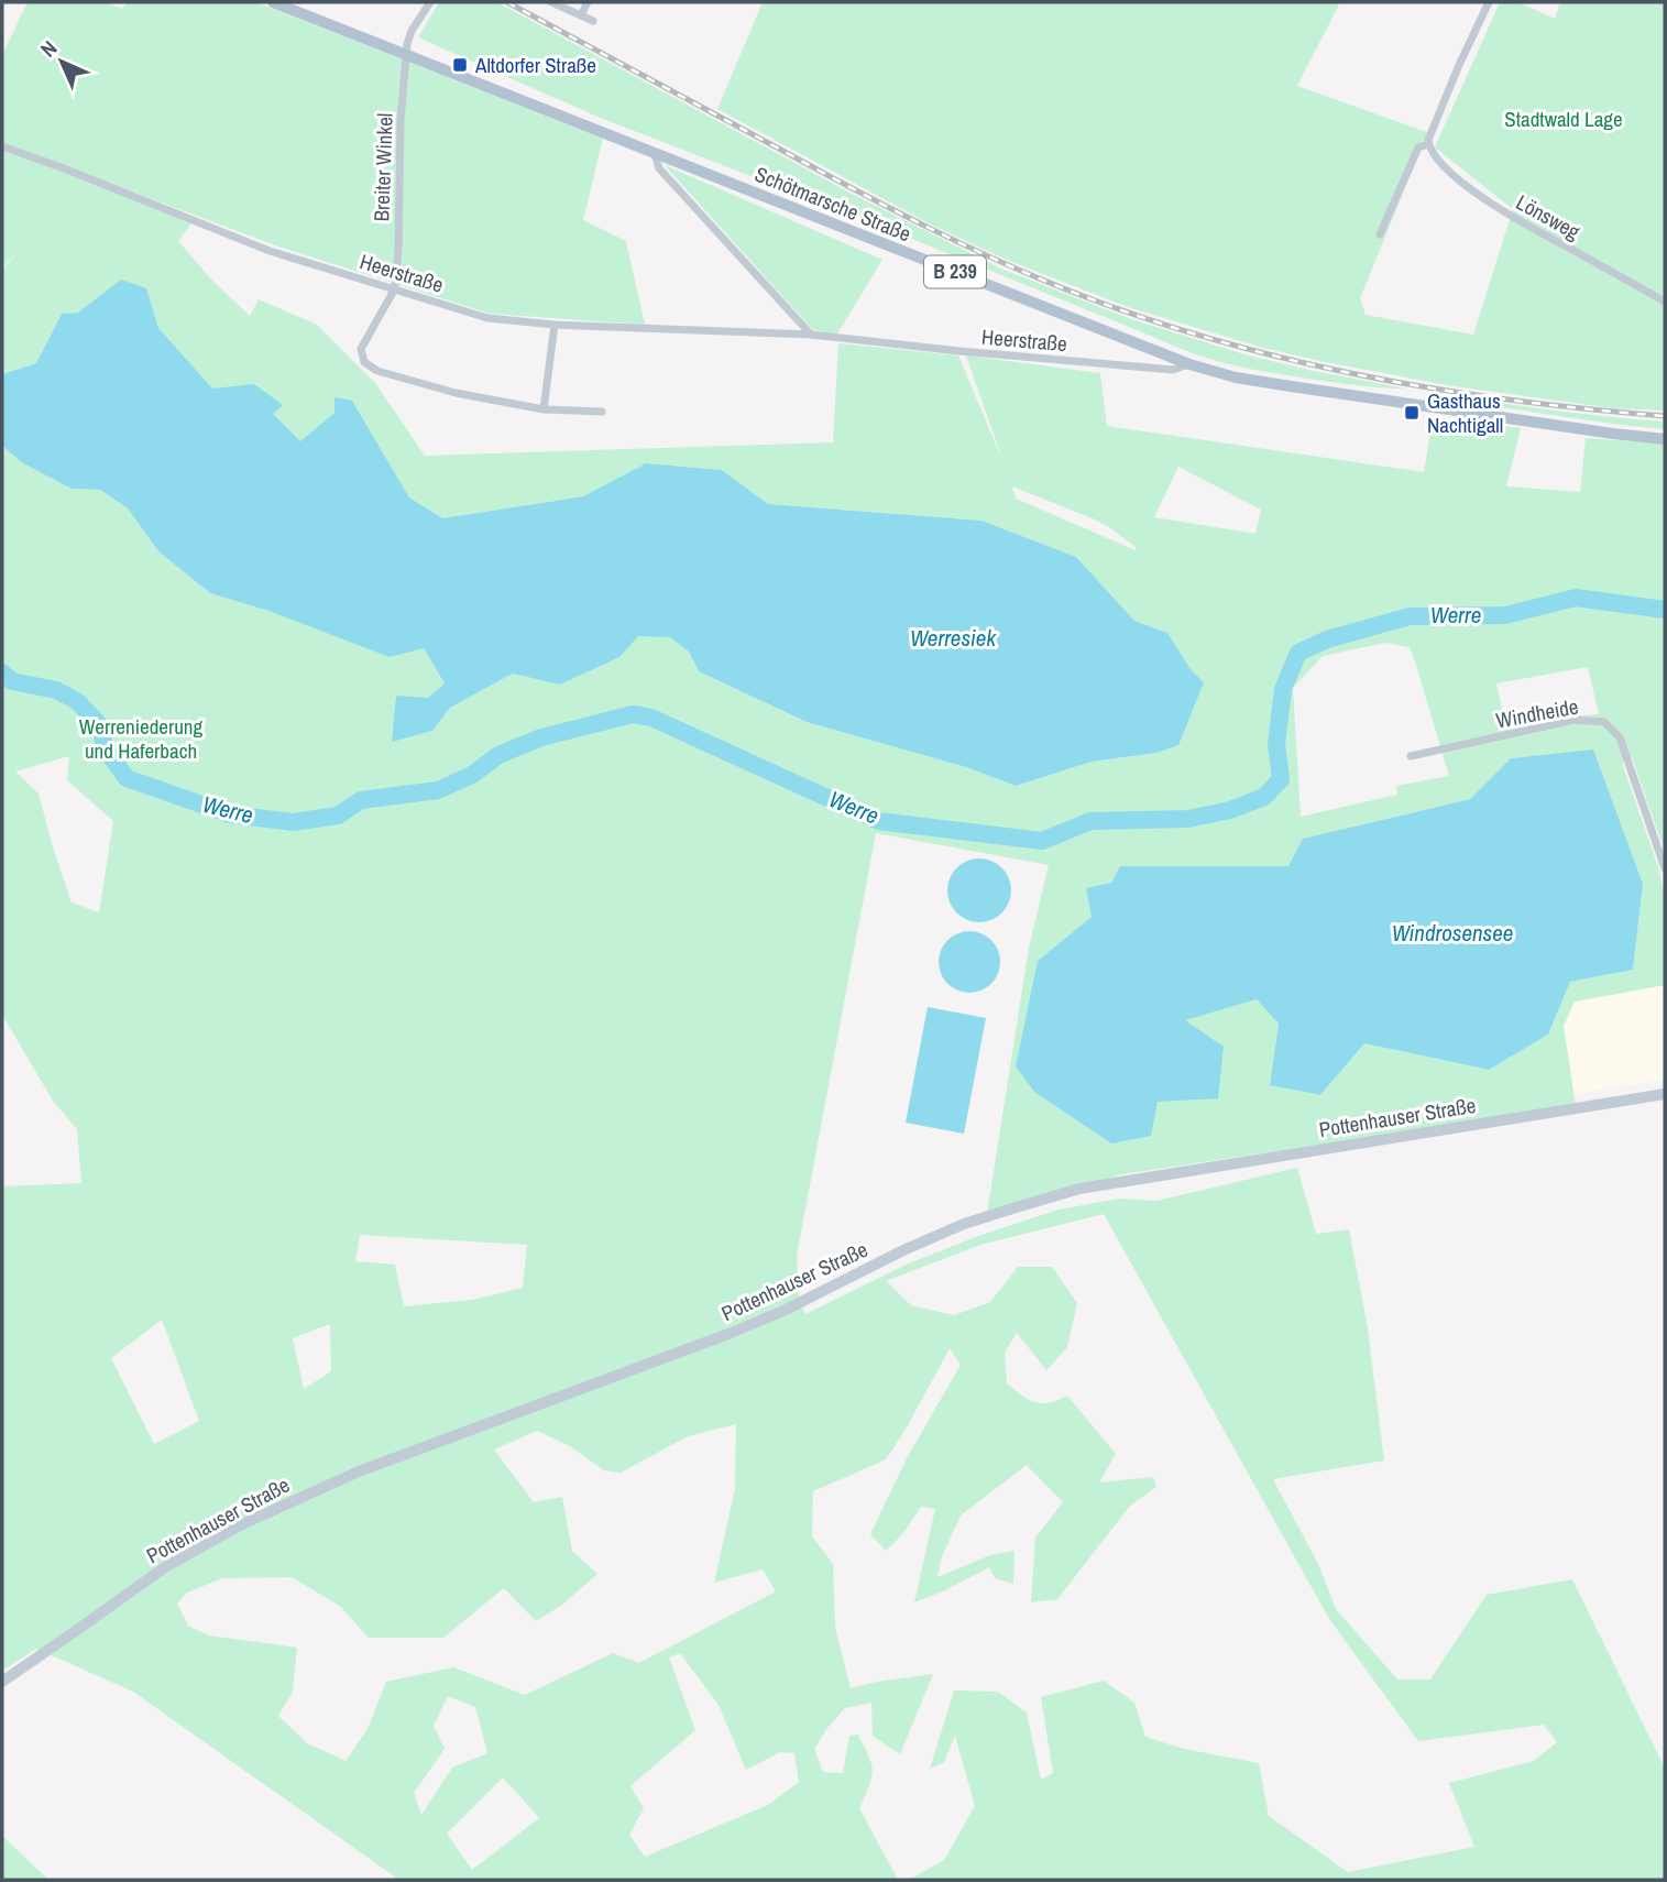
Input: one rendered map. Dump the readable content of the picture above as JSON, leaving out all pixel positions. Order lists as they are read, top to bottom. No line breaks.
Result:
{"streets":{"main road":["Schötmarsche Straße","B 239"],"street":["Breiter Winkel","Lönsweg","Heerstraße","Windheide","Pottenhauser Straße"]},"crossings":[["Breiter Winkel","Schötmarsche Straße"],["Breiter Winkel","Heerstraße"],["Schötmarsche Straße","Heerstraße"]],"water":["Werre","Werresiek","Windrosensee"],"parks":["Stadtwald Lage","Werreniederung und Haferbach"],"places":{"transit":["Altdorfer Straße","Gasthaus Nachtigall"]},"north":"top left"}
